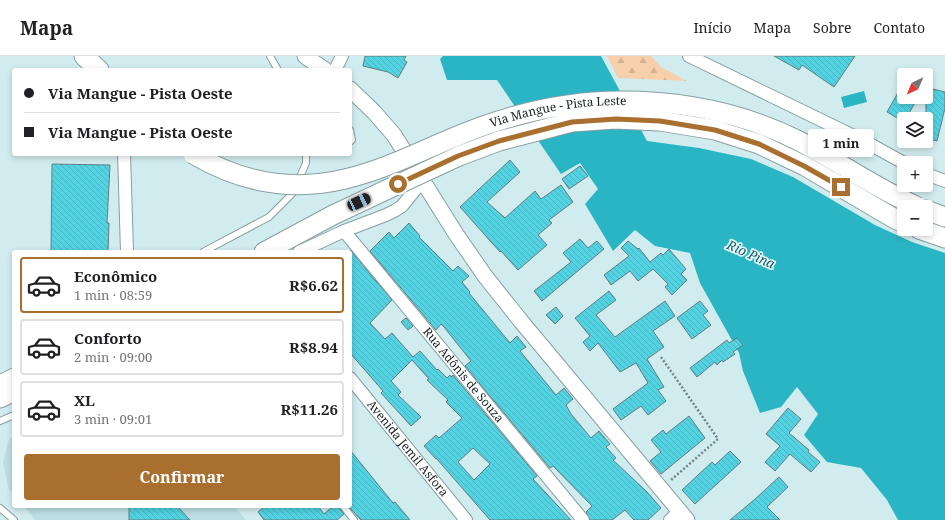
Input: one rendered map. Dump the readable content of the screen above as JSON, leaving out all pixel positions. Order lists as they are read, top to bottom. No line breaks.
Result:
{"streets":{"main road":["Via Mangue - Pista Leste"],"street":["Rua Adônis de Souza","Avenida Jemil Asfora"]},"water":["Rio Pina"],"north":"bottom left","page":{"header":"Mapa","nav":["Início","Mapa","Sobre","Contato"],"map_buttons":["+","−"],"banner":["Via Mangue - Pista Oeste","Via Mangue - Pista Oeste"],"bubble":"1 min","list":[{"name":"Econômico","note":"1 min · 08:59","value":"R$6.62"},{"name":"Conforto","note":"2 min · 09:00","value":"R$8.94"},{"name":"XL","note":"3 min · 09:01","value":"R$11.26"}],"buttons":"Confirmar"}}
